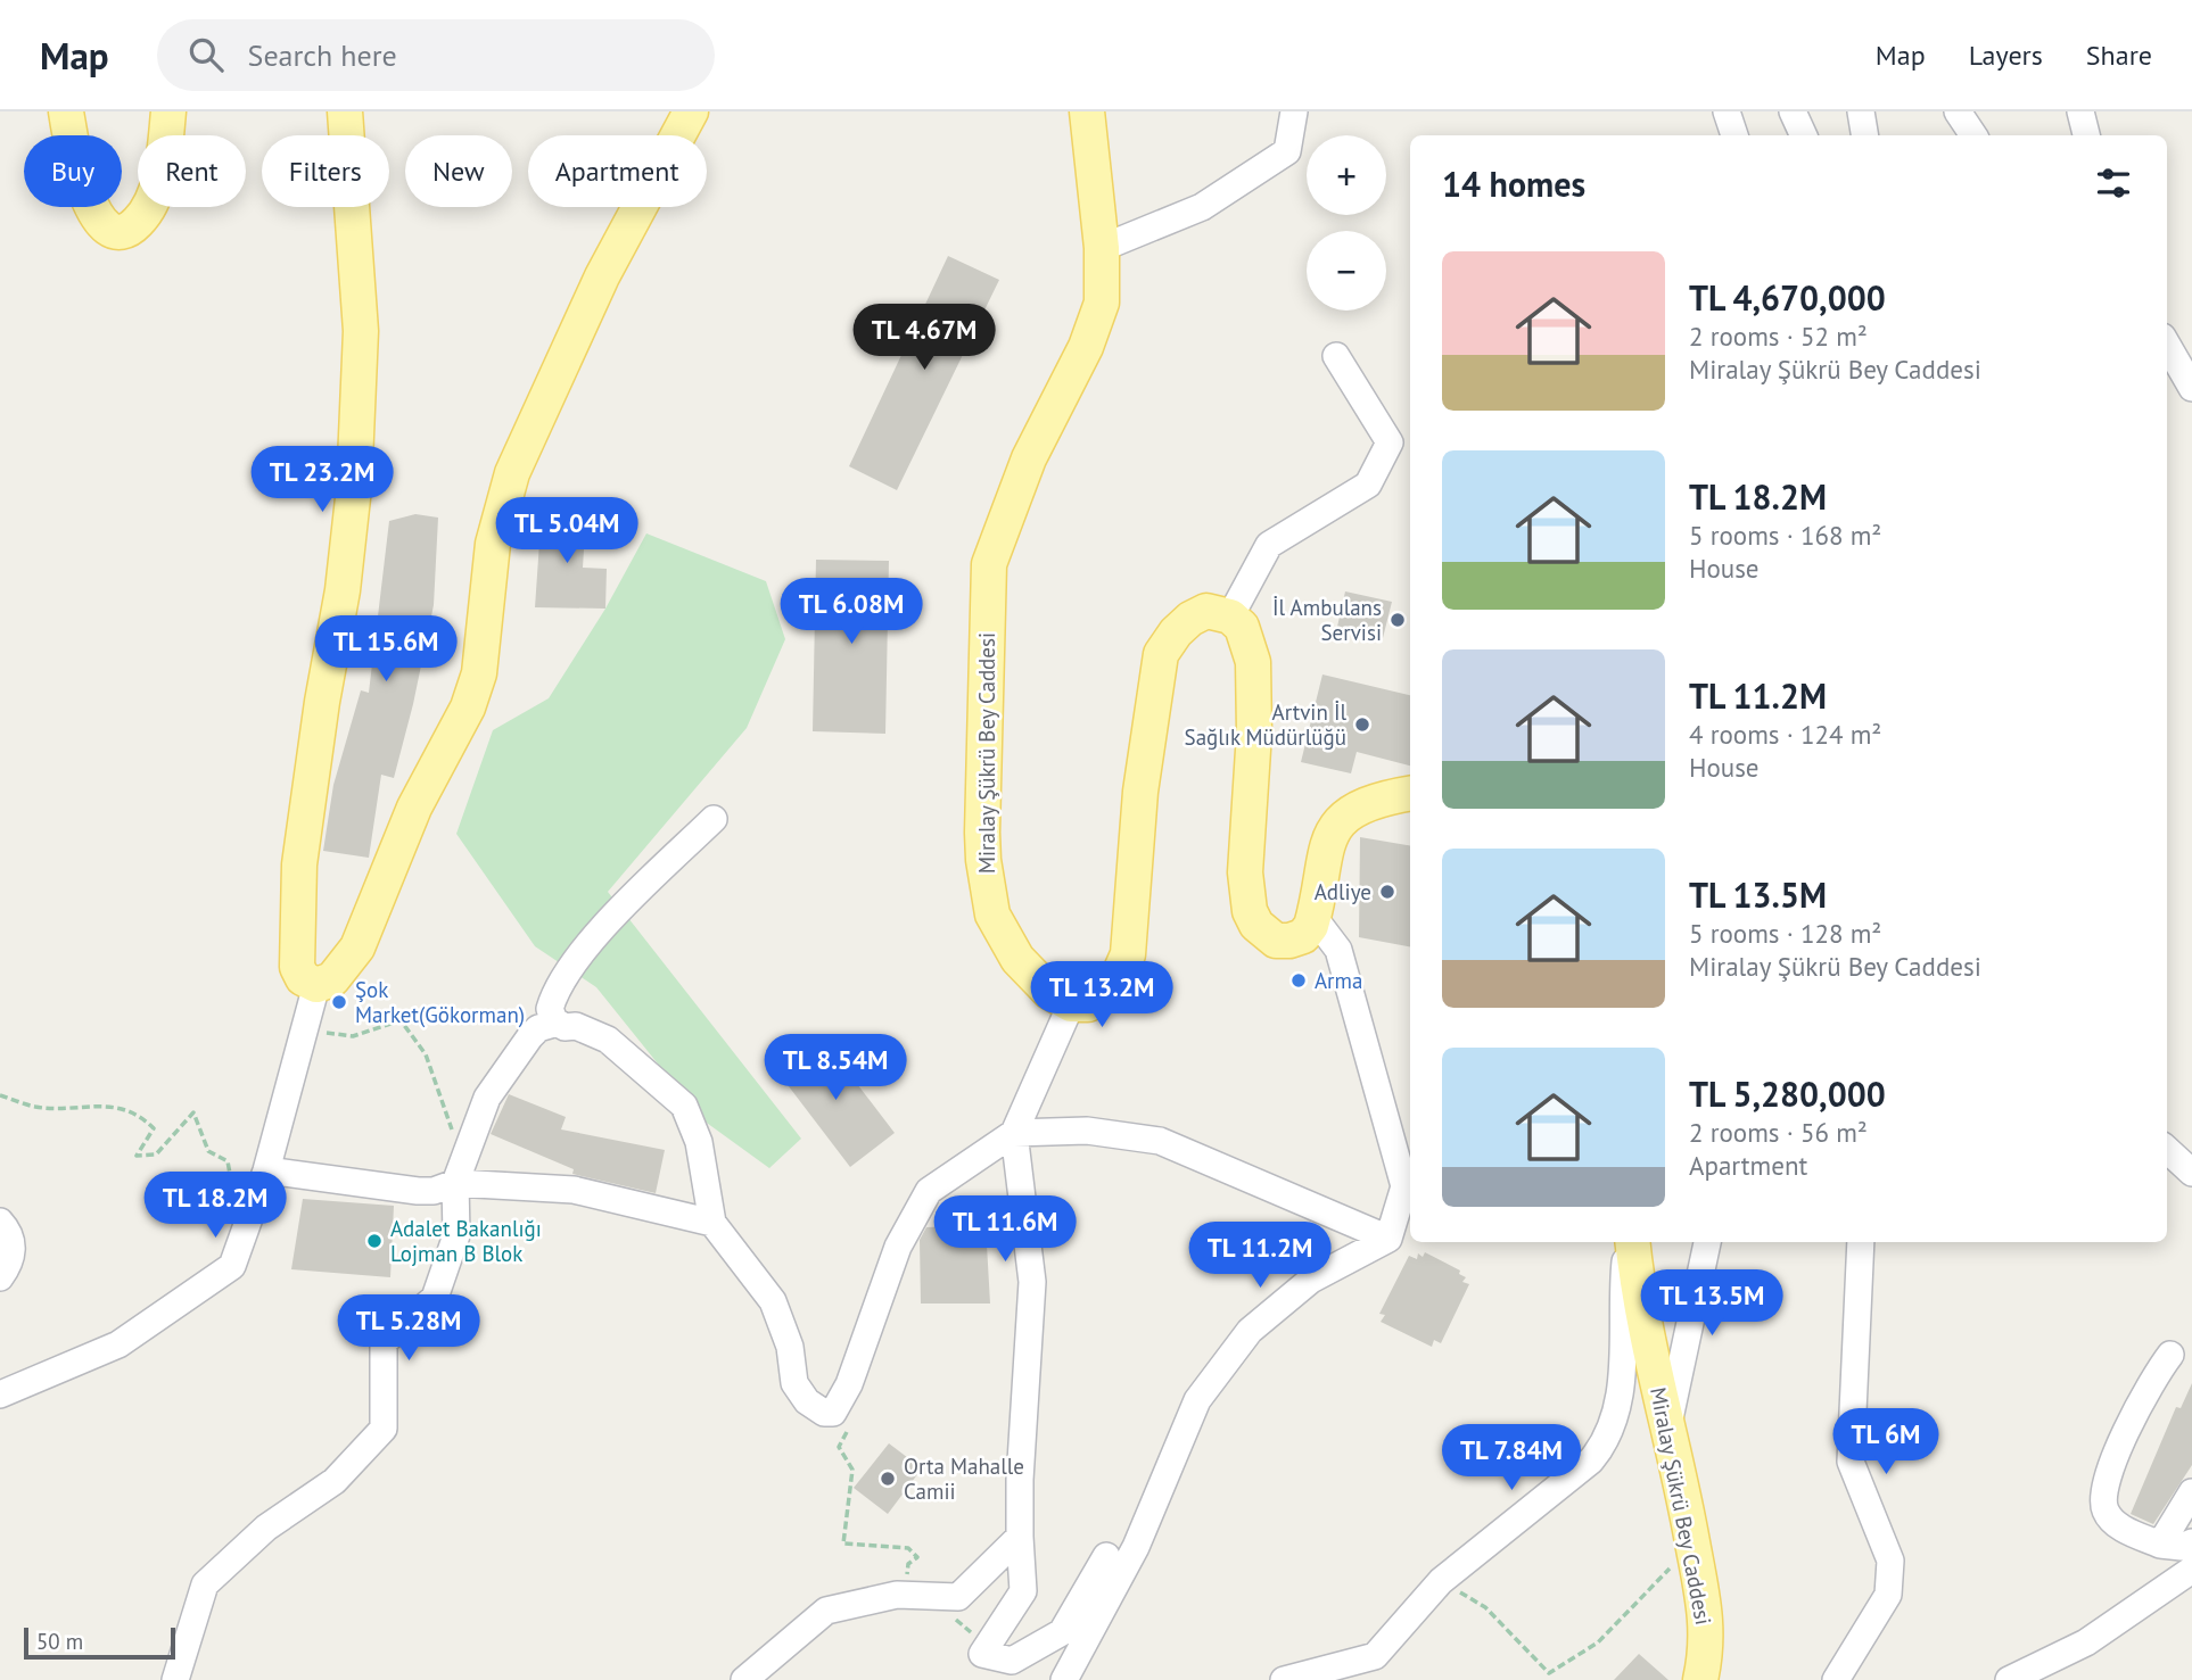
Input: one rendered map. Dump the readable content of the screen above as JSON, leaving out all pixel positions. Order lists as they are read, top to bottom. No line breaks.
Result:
{"streets":{"main road":["Miralay Şükrü Bey Caddesi"]},"places":["İl Ambulans Servisi","Artvin İl Sağlık Müdürlüğü","Adliye","Arma","Şok Market(Gökorman)","Adalet Bakanlığı Lojman B Blok","Orta Mahalle Camii"],"scale_bar":"50 m","page":{"header":"Map","search":"Search here","nav":["Map","Layers","Share"],"map_buttons":["+","−"],"chip":["Buy","Rent","Filters","New","Apartment"],"heading":"14 homes","list":[{"name":"TL 4,670,000","note":"2 rooms · 52 m² · Miralay Şükrü Bey Caddesi"},{"name":"TL 18.2M","note":"5 rooms · 168 m² · House"},{"name":"TL 11.2M","note":"4 rooms · 124 m² · House"},{"name":"TL 13.5M","note":"5 rooms · 128 m² · Miralay Şükrü Bey Caddesi"},{"name":"TL 5,280,000","note":"2 rooms · 56 m² · Apartment"}],"price":["TL 4.67M","TL 23.2M","TL 5.04M","TL 6.08M","TL 15.6M","TL 13.2M","TL 8.54M","TL 18.2M","TL 11.6M","TL 11.2M","TL 13.5M","TL 5.28M","TL 6M","TL 7.84M"],"scale":"50 m"}}
